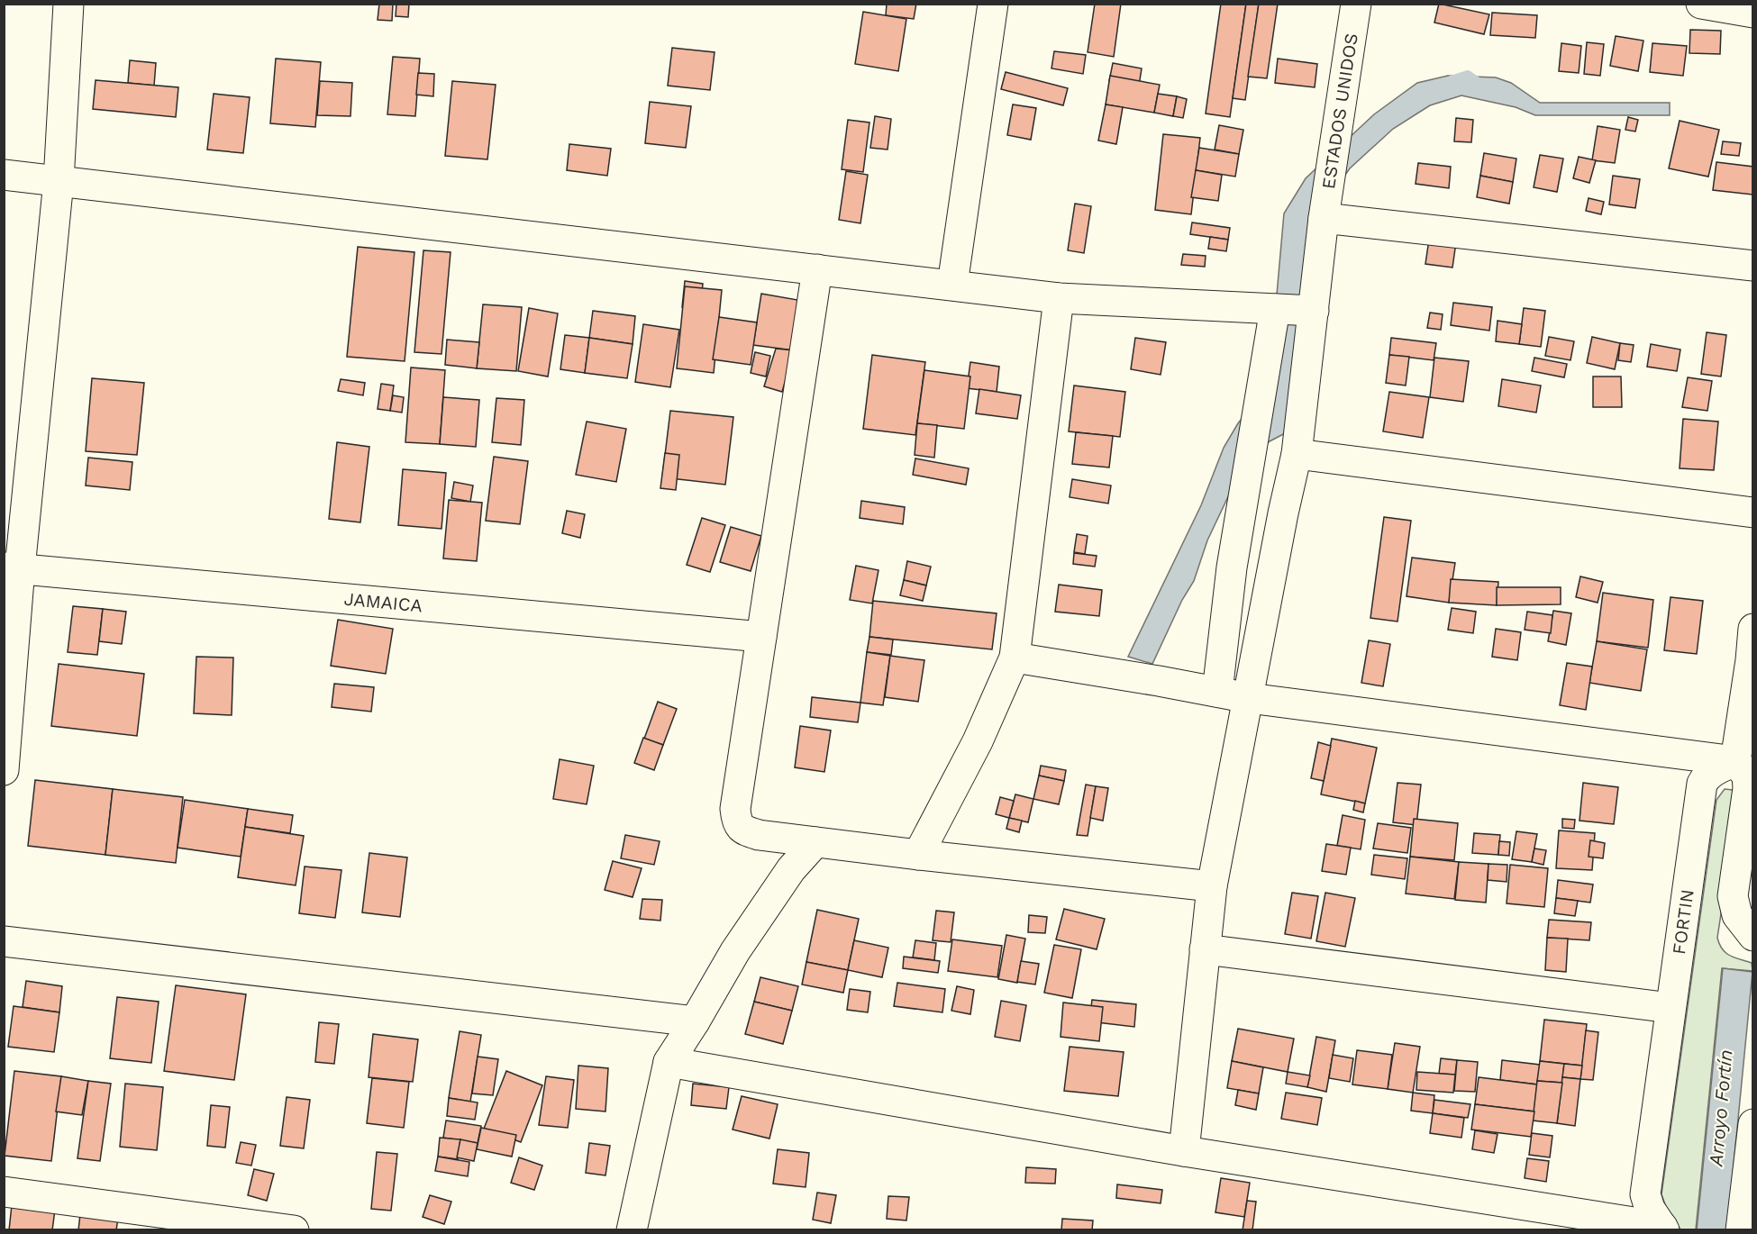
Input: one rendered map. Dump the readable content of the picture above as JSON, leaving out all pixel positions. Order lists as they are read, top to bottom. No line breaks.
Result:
{"streets":{"street":["ESTADOS UNIDOS","JAMAICA","FORTIN"]},"water":["Arroyo Fortín"]}
